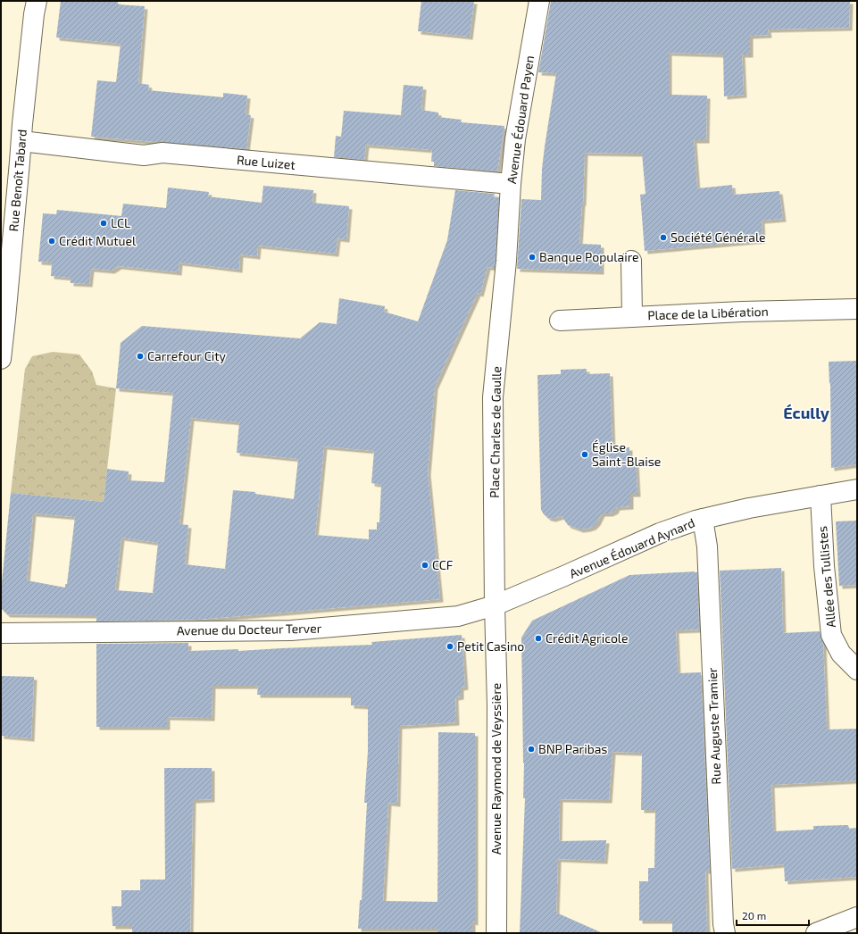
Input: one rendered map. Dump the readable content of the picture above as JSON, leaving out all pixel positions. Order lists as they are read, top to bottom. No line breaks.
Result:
{"streets":{"street":["Avenue Édouard Payen","Rue Luizet","Rue Benoît Tabard","Place de la Libération","Place Charles de Gaulle","Avenue Édouard Aynard","Allée des Tullistes","Avenue du Docteur Terver","Rue Auguste Tramier","Avenue Raymond de Veyssière"]},"crossings":[["Avenue Édouard Payen","Rue Luizet"],["Avenue Édouard Payen","Place Charles de Gaulle"],["Rue Luizet","Rue Benoît Tabard"],["Place Charles de Gaulle","Avenue Édouard Aynard"],["Place Charles de Gaulle","Avenue du Docteur Terver"],["Place Charles de Gaulle","Avenue Raymond de Veyssière"],["Avenue Édouard Aynard","Allée des Tullistes"],["Avenue Édouard Aynard","Avenue du Docteur Terver"],["Avenue Édouard Aynard","Rue Auguste Tramier"],["Avenue Édouard Aynard","Avenue Raymond de Veyssière"],["Avenue du Docteur Terver","Avenue Raymond de Veyssière"]],"districts":["Écully"],"places":["LCL","Société Générale","Crédit Mutuel","Banque Populaire","Carrefour City","Église Saint-Blaise","CCF","Crédit Agricole","Petit Casino","BNP Paribas"],"scale_bar":"20 m"}
